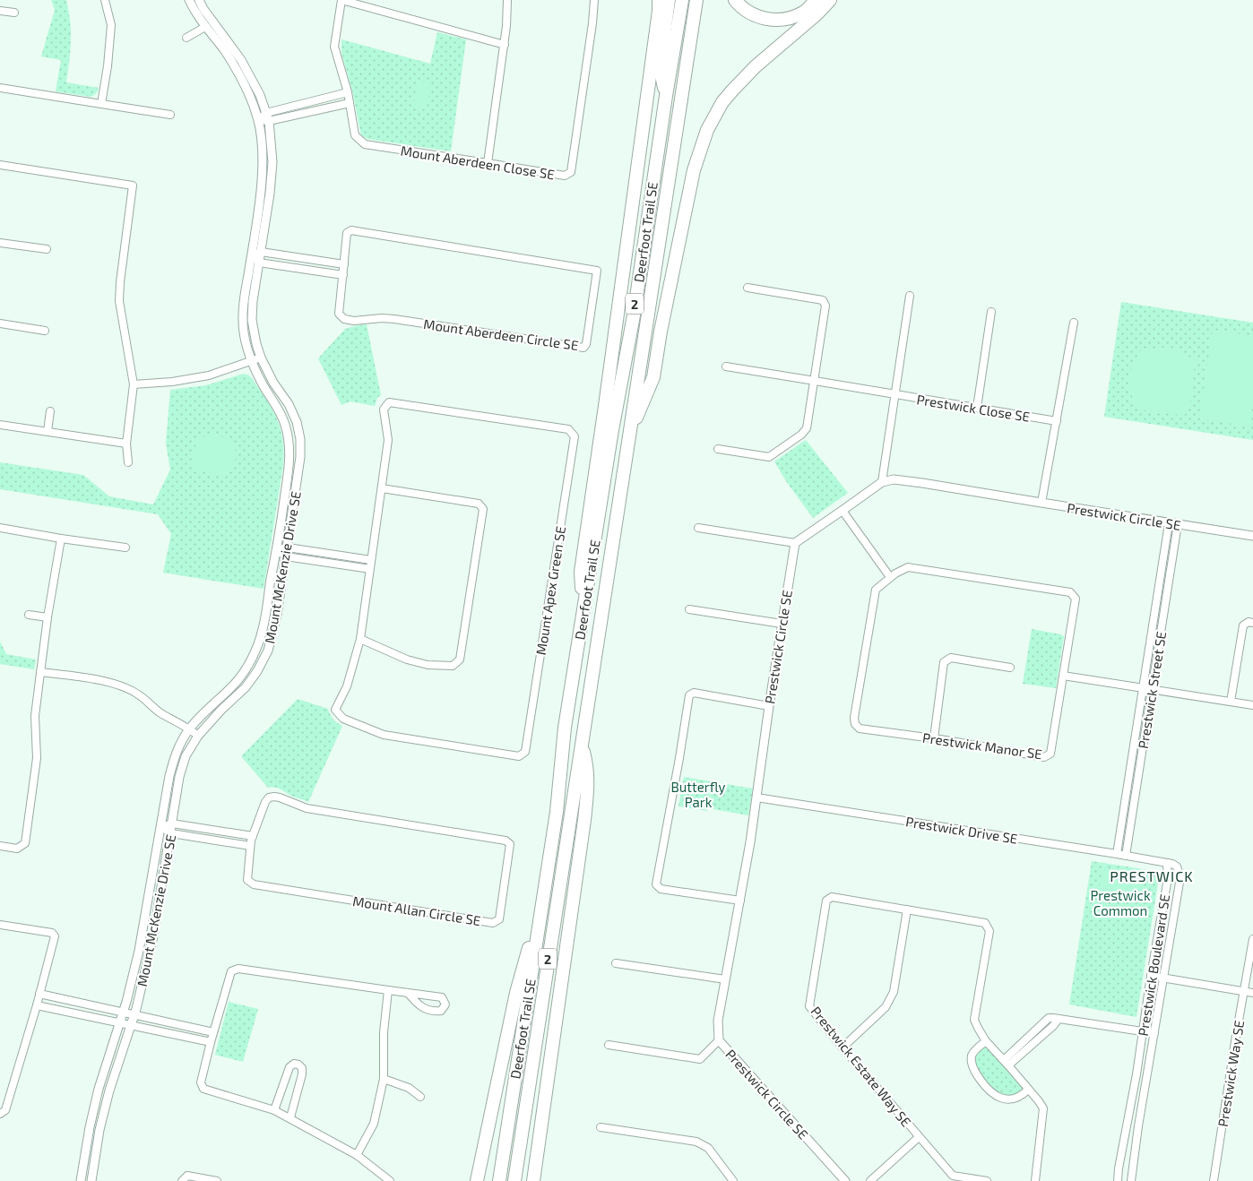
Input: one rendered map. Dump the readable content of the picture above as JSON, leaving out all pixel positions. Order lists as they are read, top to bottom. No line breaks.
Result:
{"streets":{"highway":["Deerfoot Trail SE","2"],"street":["Mount Aberdeen Close SE","Mount Aberdeen Circle SE","Prestwick Close SE","Prestwick Circle SE","Mount McKenzie Drive SE","Mount Apex Green SE","Prestwick Street SE","Prestwick Manor SE","Prestwick Drive SE","Mount Allan Circle SE","Prestwick Boulevard SE","Prestwick Estate Way SE","Prestwick Way SE"]},"crossings":[["Prestwick Circle SE","Prestwick Street SE"],["Prestwick Circle SE","Prestwick Drive SE"],["Prestwick Street SE","Prestwick Drive SE"],["Prestwick Drive SE","Prestwick Boulevard SE"]],"districts":["PRESTWICK"],"parks":["Butterfly Park","Prestwick Common"]}
